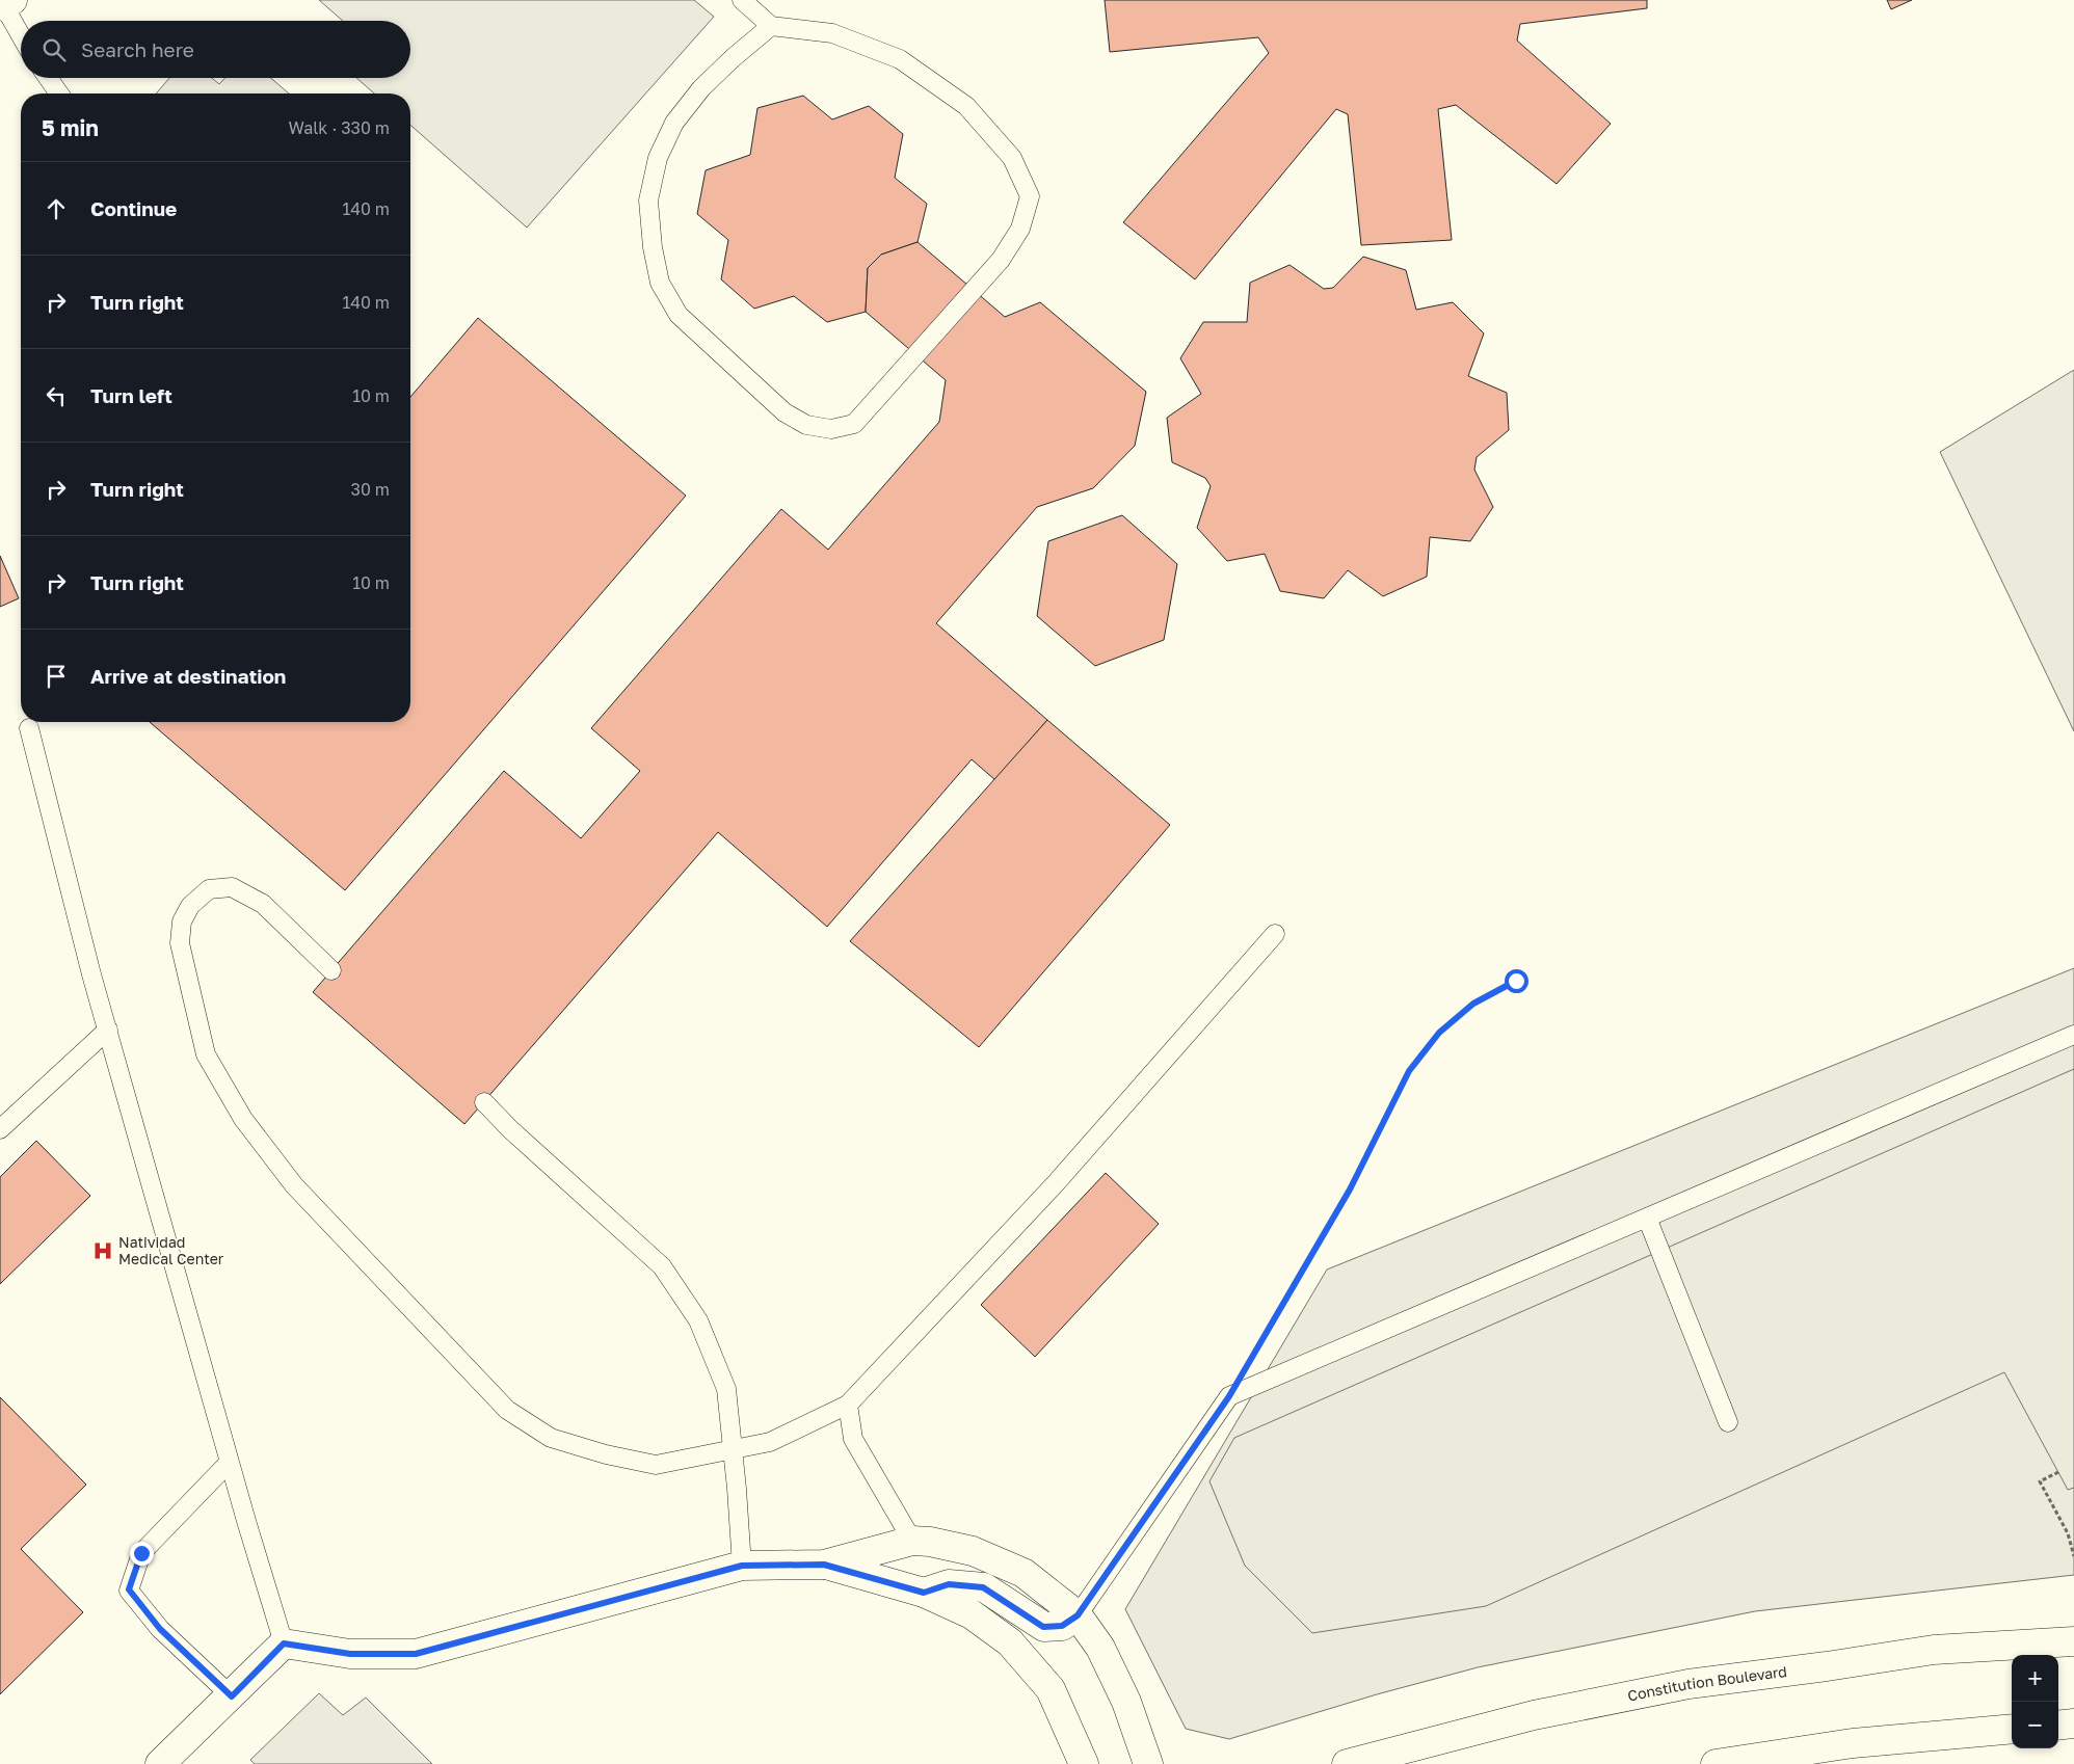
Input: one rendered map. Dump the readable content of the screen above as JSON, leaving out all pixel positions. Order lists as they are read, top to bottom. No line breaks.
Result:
{"streets":{"street":["Constitution Boulevard"]},"places":{"hospital":["Natividad Medical Center"]},"page":{"search":"Search here","heading":["5 min","Walk · 330 m"],"list":[["Continue","140 m"],["Turn right","140 m"],["Turn left","10 m"],["Turn right","30 m"],["Turn right","10 m"],"Arrive at destination"],"map_buttons":["+","−"]}}
